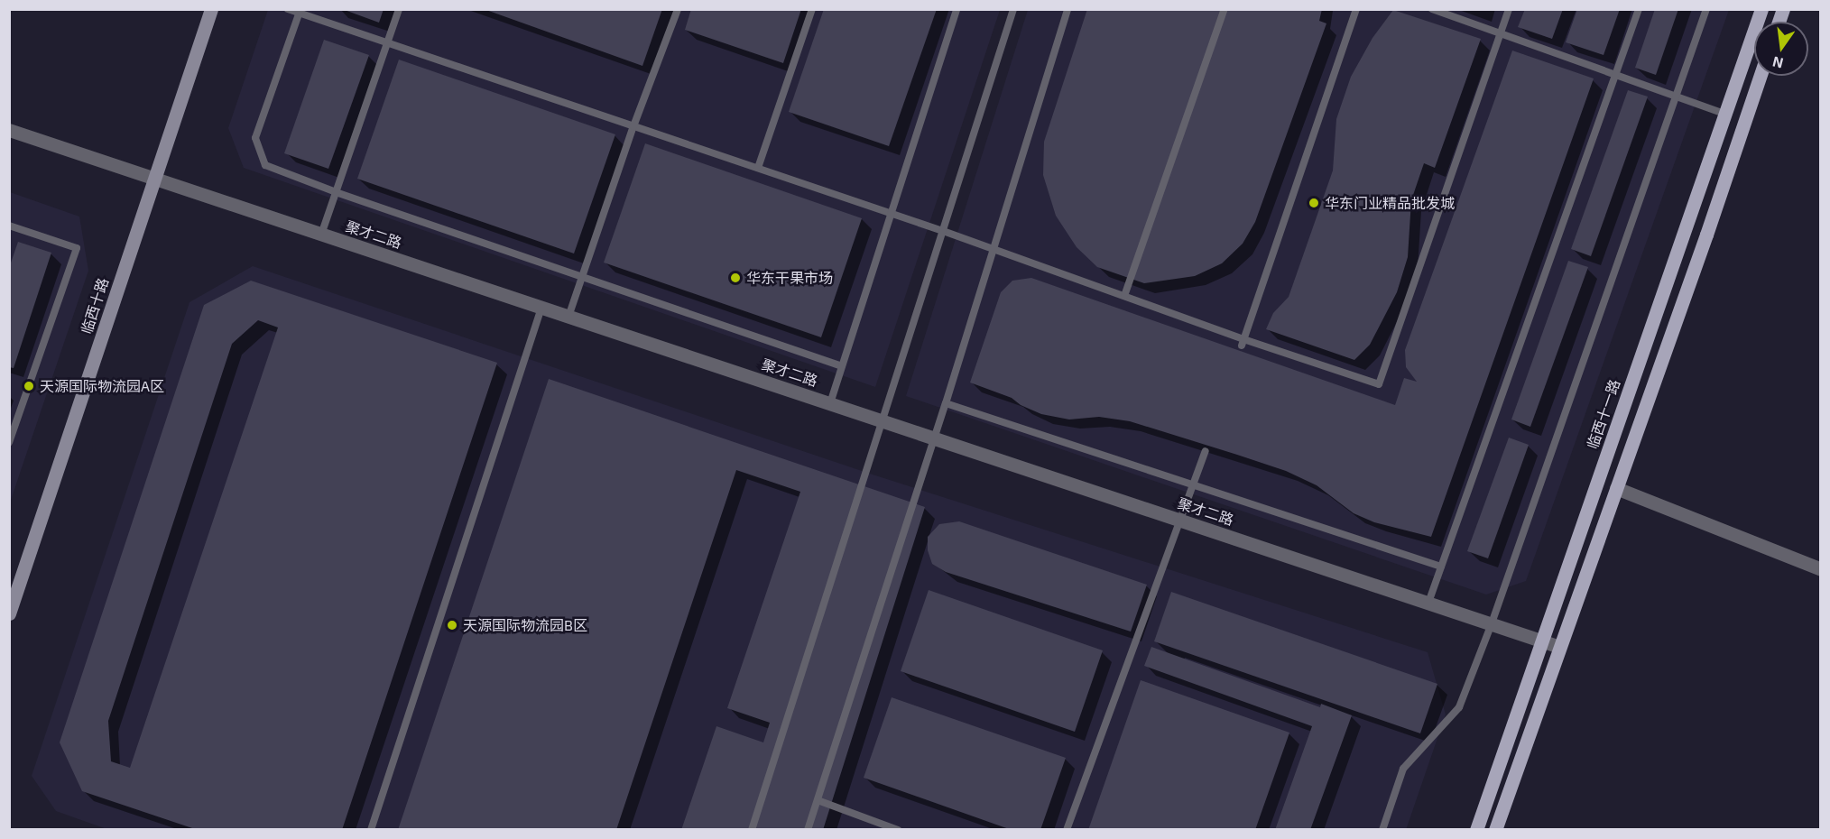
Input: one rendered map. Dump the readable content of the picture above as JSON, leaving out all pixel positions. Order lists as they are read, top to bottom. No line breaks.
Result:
{"streets":{"main road":["临西十路","临西十一路"],"street":["聚才二路"]},"crossings":[["聚才二路","临西十路"],["聚才二路","临西十一路"]],"places":["华东门业精品批发城","华东干果市场","天源国际物流园A区","天源国际物流园B区"],"north":"bottom"}
